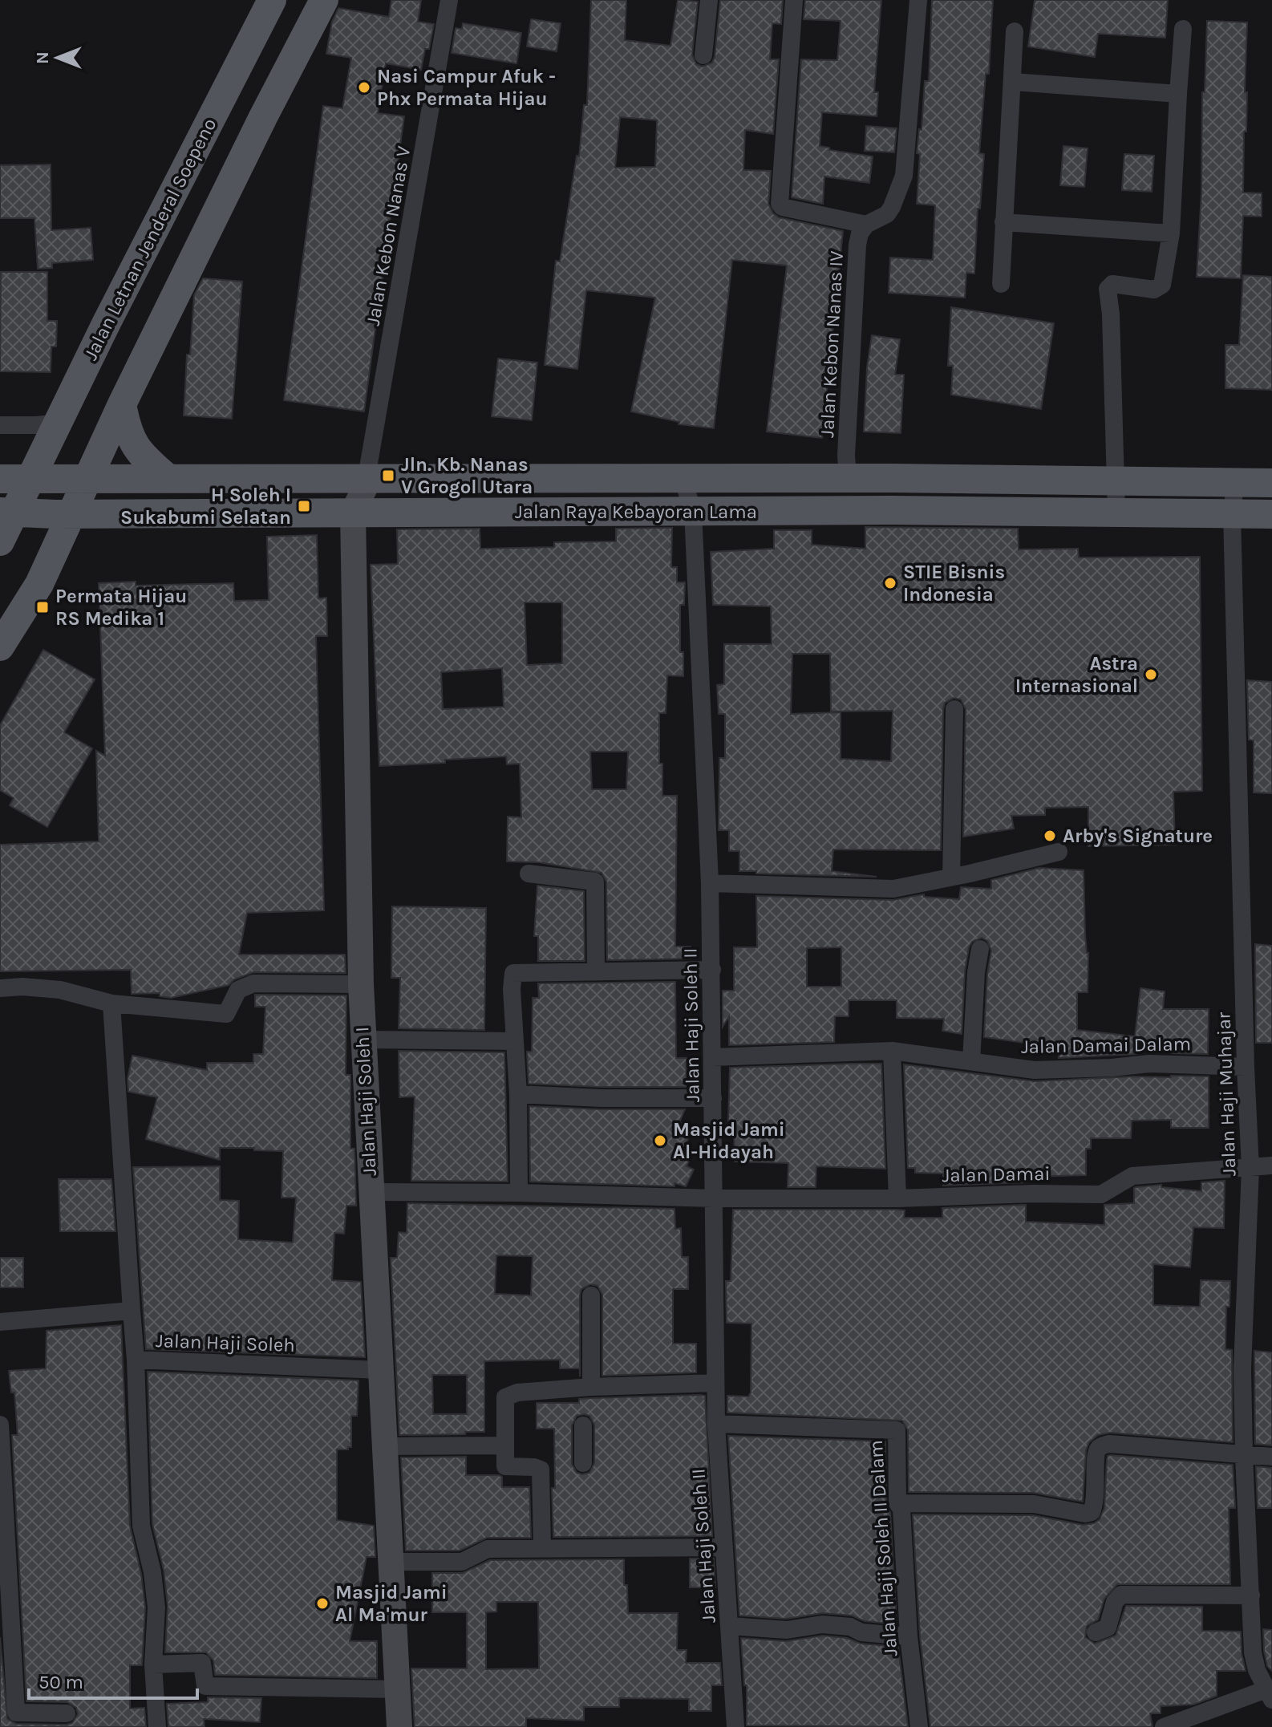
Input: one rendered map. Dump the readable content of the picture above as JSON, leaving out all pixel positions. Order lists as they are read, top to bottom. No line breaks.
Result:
{"streets":{"main road":["Jalan Letnan Jenderal Soepeno","Jalan Raya Kebayoran Lama"],"street":["Jalan Kebon Nanas V","Jalan Kebon Nanas IV","Jalan Haji Soleh II","Jalan Damai Dalam","Jalan Haji Muhajar","Jalan Haji Soleh I","Jalan Damai","Jalan Haji Soleh","Jalan Haji Soleh II Dalam"]},"crossings":[["Jalan Kebon Nanas V","Jalan Raya Kebayoran Lama"],["Jalan Kebon Nanas V","Jalan Haji Soleh I"],["Jalan Letnan Jenderal Soepeno","Jalan Raya Kebayoran Lama"],["Jalan Kebon Nanas IV","Jalan Raya Kebayoran Lama"],["Jalan Raya Kebayoran Lama","Jalan Haji Soleh II"],["Jalan Raya Kebayoran Lama","Jalan Haji Muhajar"],["Jalan Raya Kebayoran Lama","Jalan Haji Soleh I"],["Jalan Haji Soleh II","Jalan Damai Dalam"],["Jalan Haji Soleh II","Jalan Damai"],["Jalan Haji Soleh II","Jalan Haji Soleh II Dalam"],["Jalan Damai Dalam","Jalan Haji Muhajar"],["Jalan Haji Muhajar","Jalan Damai"],["Jalan Haji Soleh I","Jalan Haji Soleh"]],"places":{"other":["Nasi Campur Afuk - Phx Permata Hijau","STIE Bisnis Indonesia","Astra Internasional","Arby's Signature","Masjid Jami Al-Hidayah","Masjid Jami Al Ma'mur"],"transit":["Jln. Kb. Nanas V Grogol Utara","H Soleh I Sukabumi Selatan","Permata Hijau RS Medika 1"]},"scale_bar":"50 m","north":"left"}
